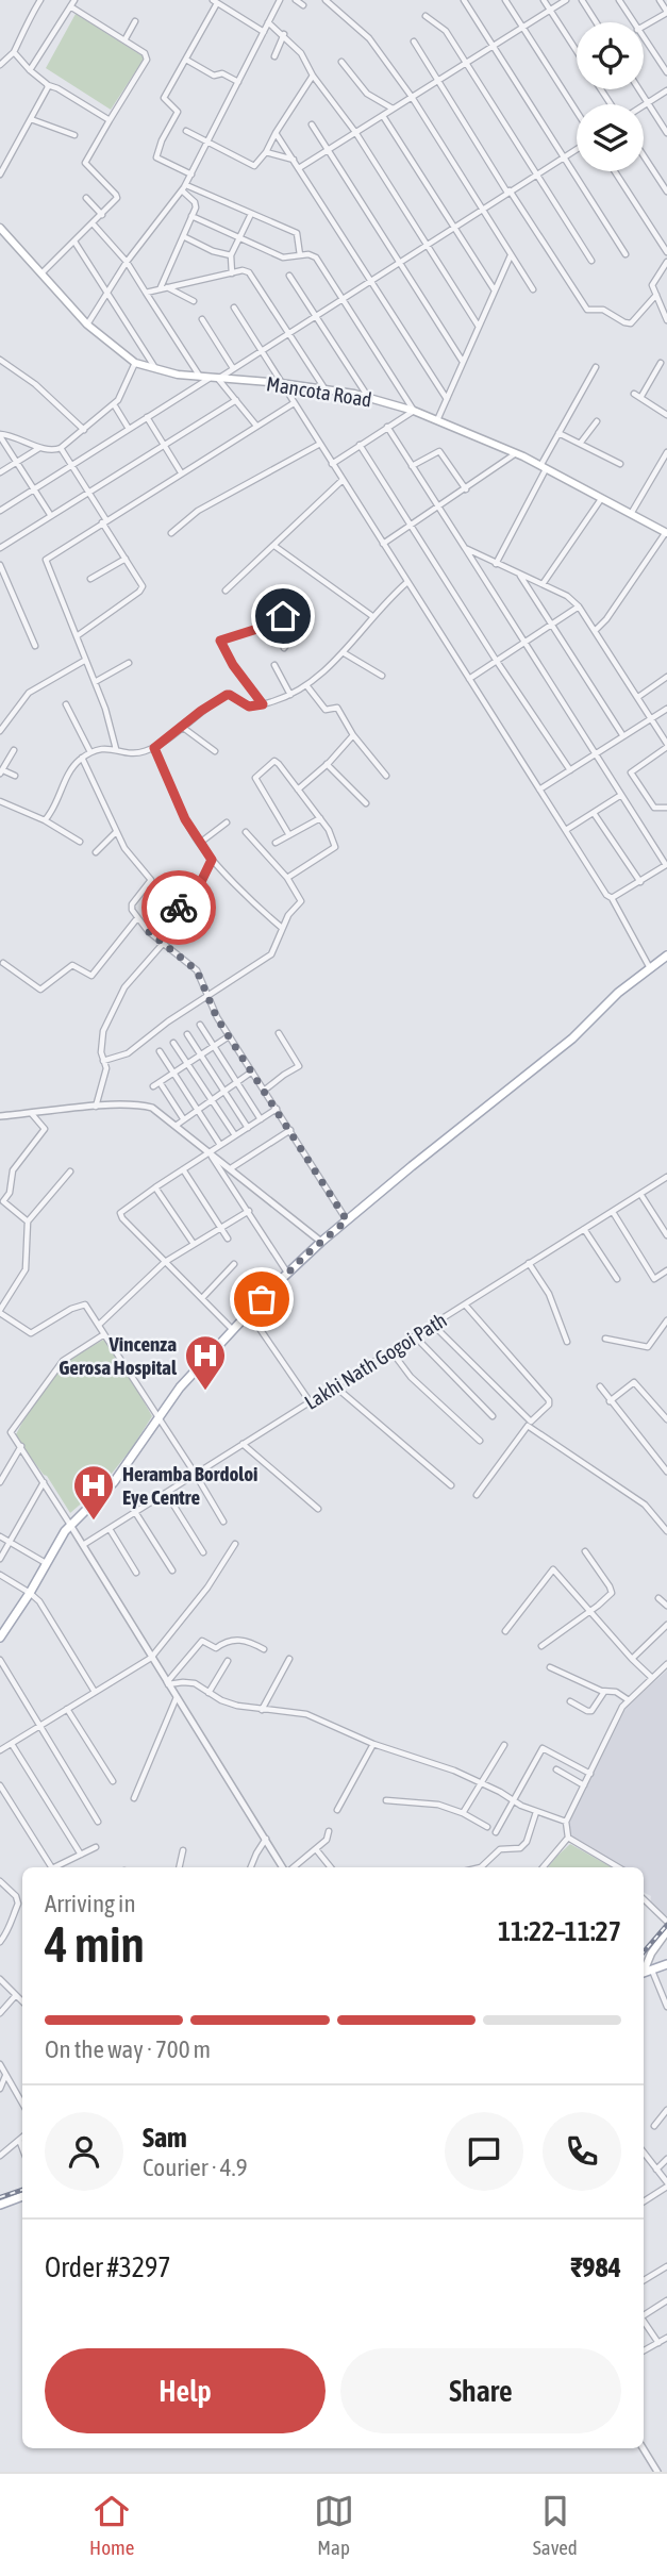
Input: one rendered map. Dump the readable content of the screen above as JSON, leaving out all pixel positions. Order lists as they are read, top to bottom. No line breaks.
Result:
{"streets":{"main road":["Mancota Road"],"street":["Lakhi Nath Gogoi Path"]},"places":{"hospital":["Vincenza Gerosa Hospital","Heramba Bordoloi Eye Centre"]},"page":{"heading":["4 min","Arriving in","11:22–11:27"],"panel":["Sam","Courier · 4.9","Order #3297","₹984"],"bar":"On the way · 700 m","buttons":["Help","Share"],"tabs":["Home","Map","Saved"]}}
